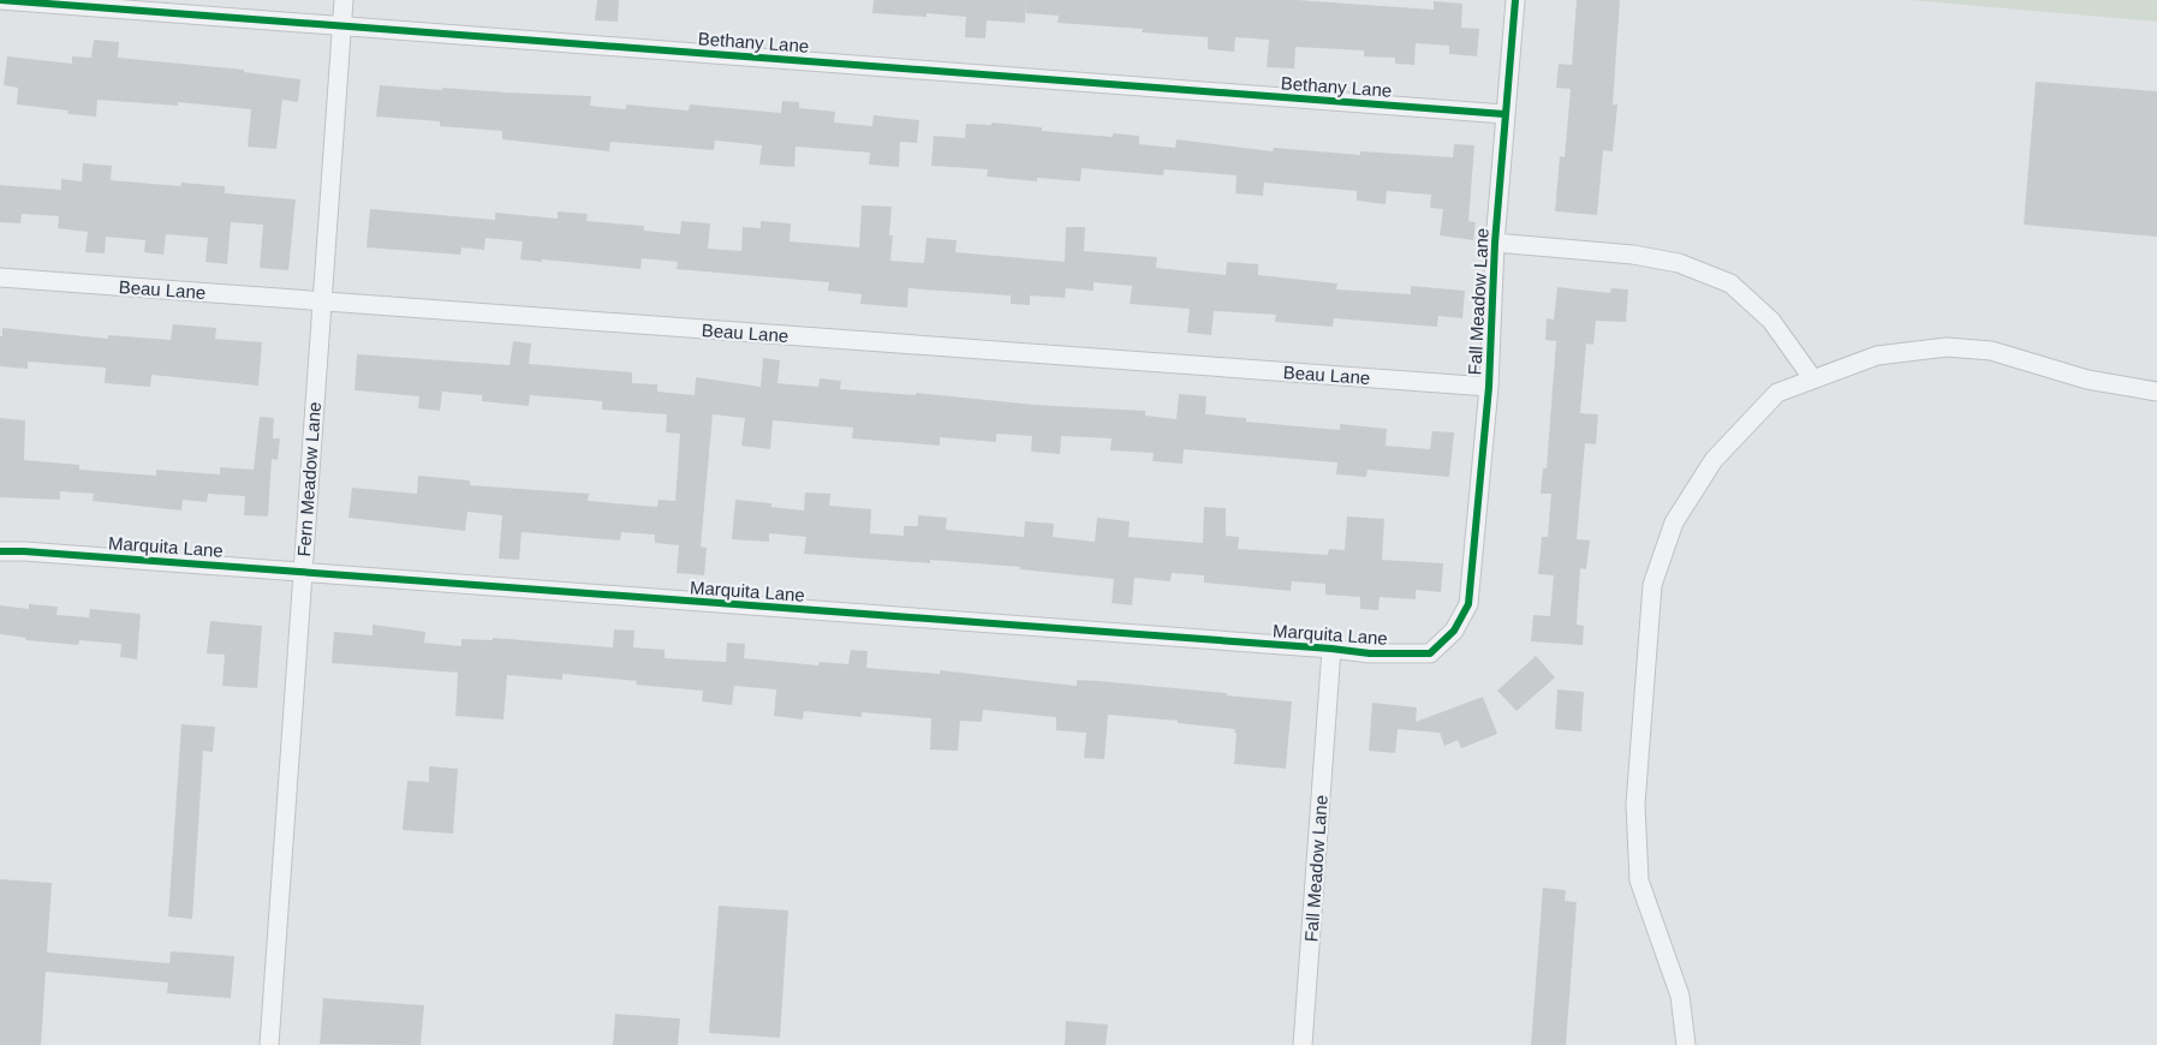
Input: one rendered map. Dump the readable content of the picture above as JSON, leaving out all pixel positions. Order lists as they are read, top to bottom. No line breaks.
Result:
{"streets":{"street":["Bethany Lane","Beau Lane","Fall Meadow Lane","Fern Meadow Lane","Marquita Lane"]},"crossings":[["Bethany Lane","Fall Meadow Lane"],["Bethany Lane","Fern Meadow Lane"],["Beau Lane","Fall Meadow Lane"],["Beau Lane","Fern Meadow Lane"],["Fall Meadow Lane","Marquita Lane"],["Fern Meadow Lane","Marquita Lane"]]}
